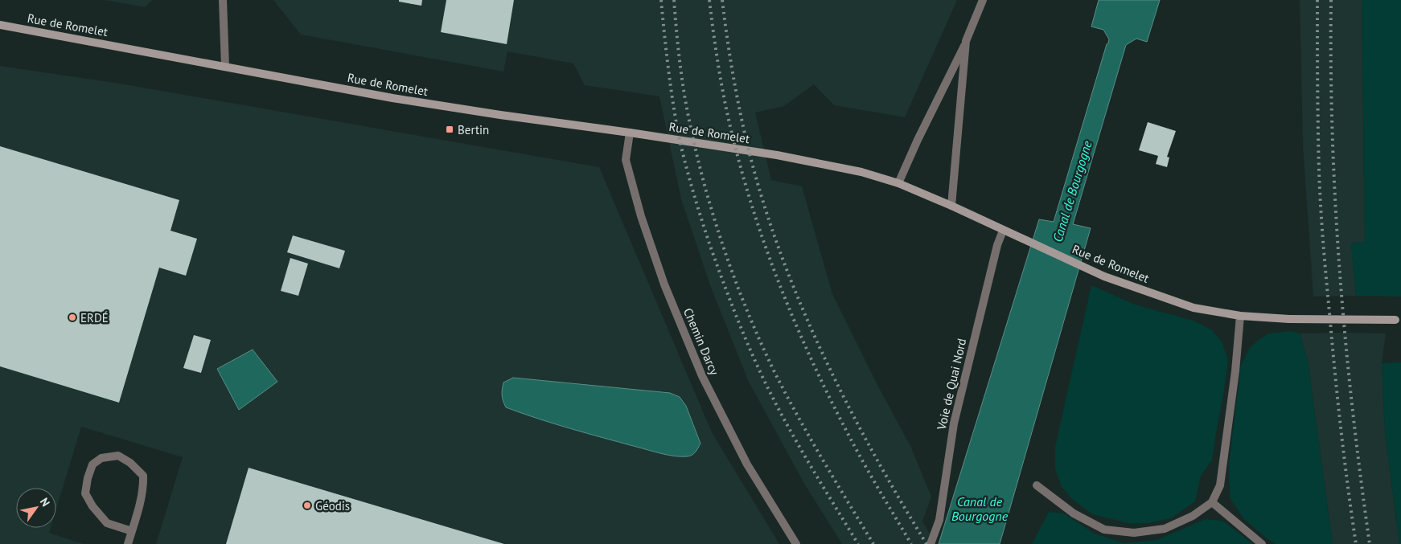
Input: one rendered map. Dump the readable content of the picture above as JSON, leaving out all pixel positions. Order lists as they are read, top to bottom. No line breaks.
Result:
{"streets":{"street":["Rue de Romelet","Chemin Darcy","Voie de Quai Nord"]},"crossings":[["Rue de Romelet","Chemin Darcy"],["Rue de Romelet","Voie de Quai Nord"]],"water":["Canal de Bourgogne"],"places":{"transit":["Bertin"],"other":["ERDÉ","Géodis"]},"north":"top right"}
